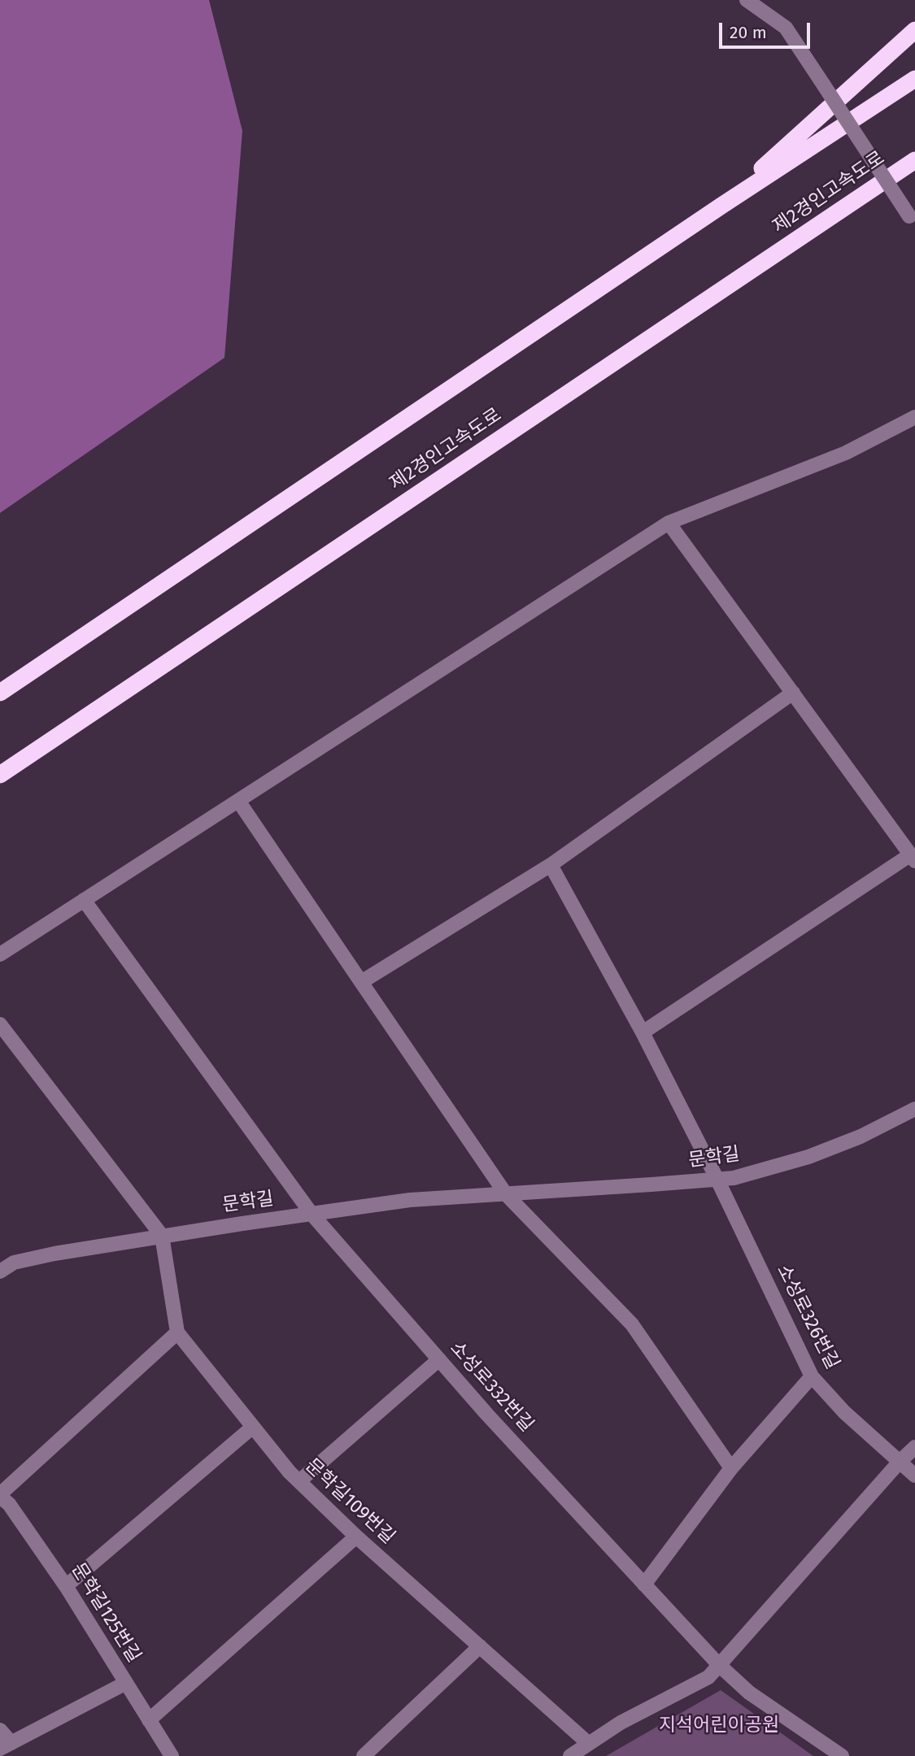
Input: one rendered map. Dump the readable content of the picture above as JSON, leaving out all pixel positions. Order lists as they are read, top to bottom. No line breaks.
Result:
{"streets":{"highway":["제2경인고속도로"],"street":["문학길","소성로326번길","소성로332번길","문학길109번길","문학길125번길"]},"crossings":[["문학길","소성로326번길"],["문학길","소성로332번길"],["문학길","문학길109번길"]],"parks":["지석어린이공원"],"scale_bar":"20 m"}
